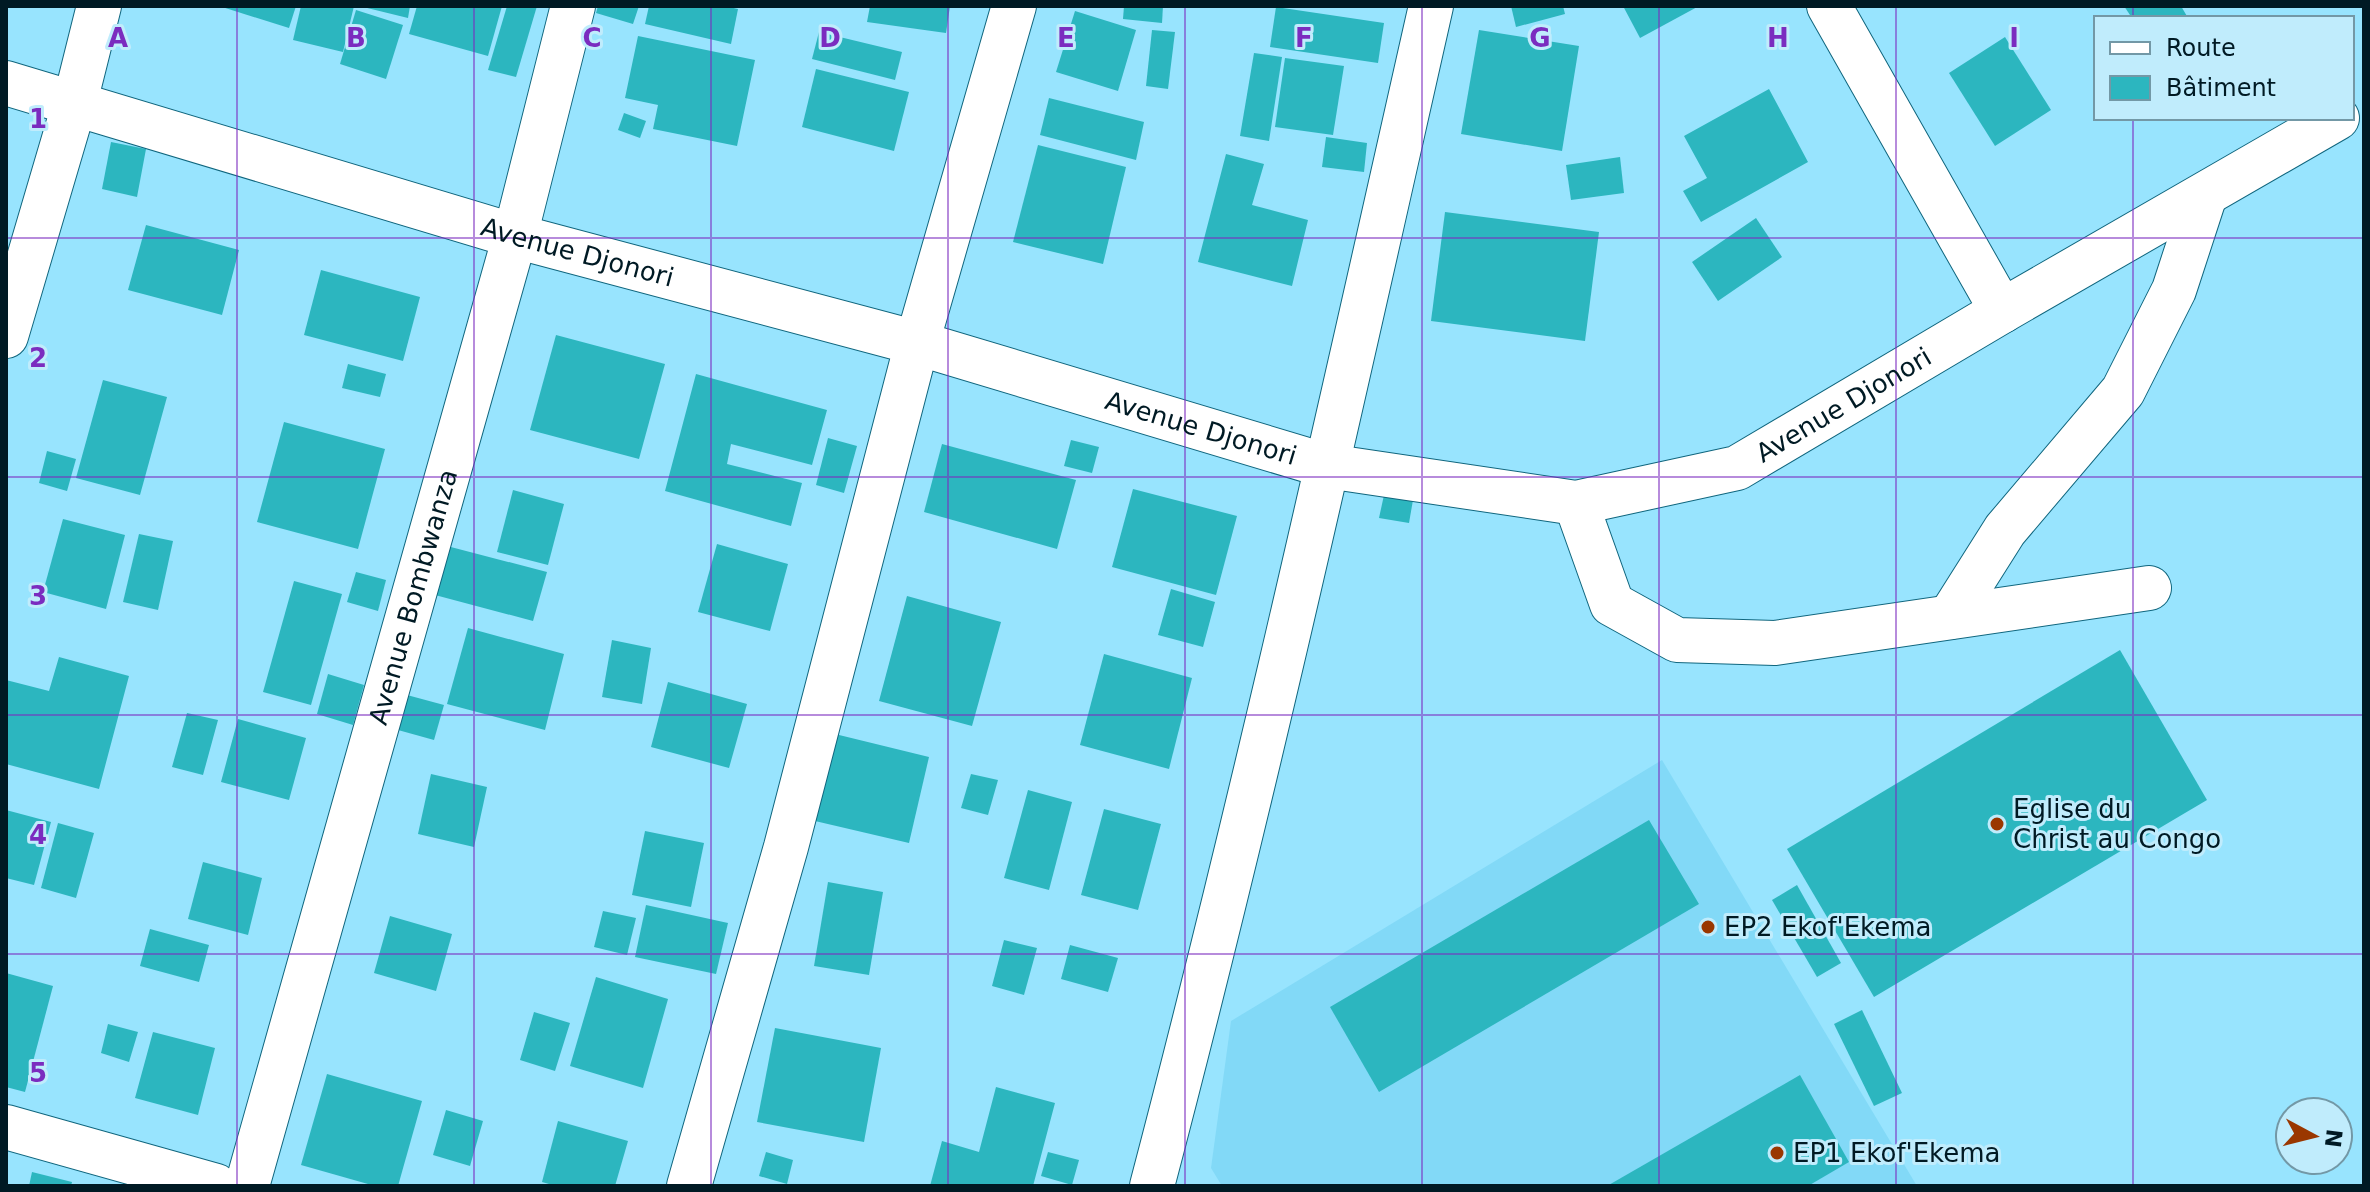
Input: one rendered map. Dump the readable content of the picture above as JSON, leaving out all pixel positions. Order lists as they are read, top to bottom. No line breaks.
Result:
{"streets":{"street":["Avenue Djonori","Avenue Bombwanza"]},"crossings":[["Avenue Djonori","Avenue Bombwanza"]],"places":["Eglise du Christ au Congo","EP2 Ekof'Ekema","EP1 Ekof'Ekema"],"legend":["Route","Bâtiment"],"north":"right","grid":{"columns":["A","B","C","D","E","F","G","H","I"],"rows":["1","2","3","4","5"]}}
